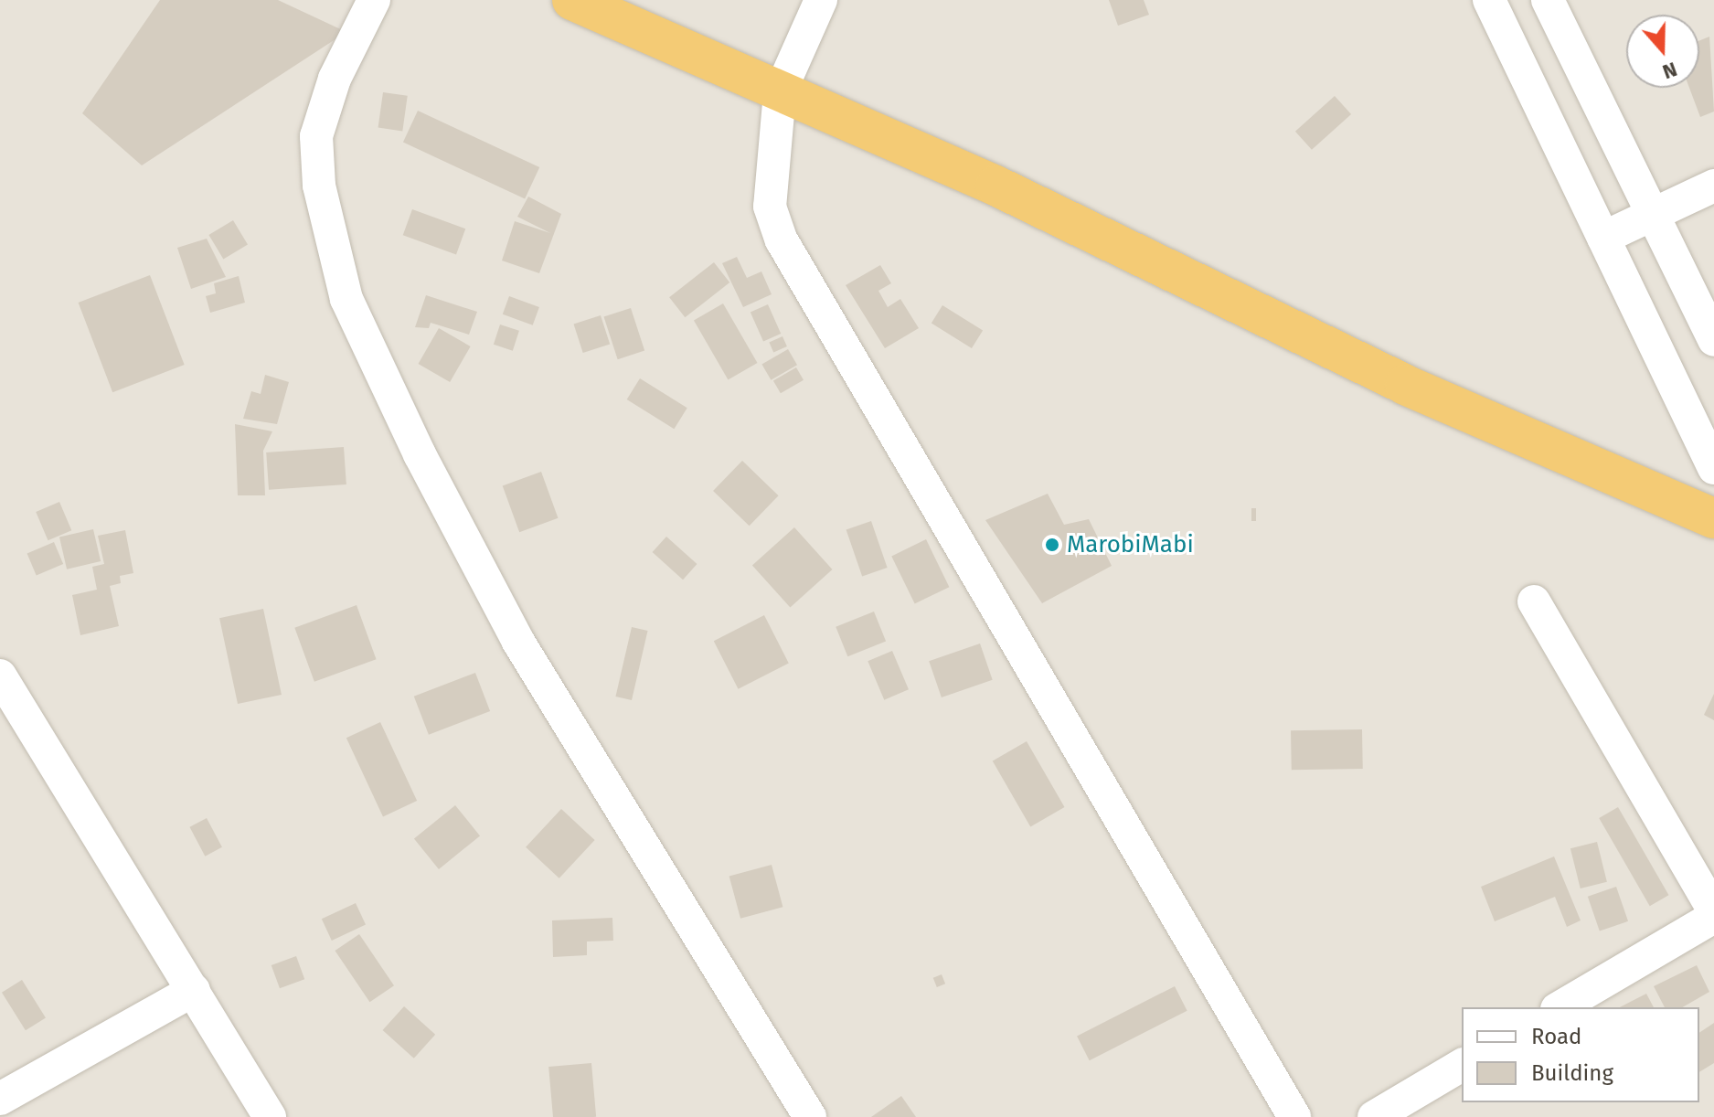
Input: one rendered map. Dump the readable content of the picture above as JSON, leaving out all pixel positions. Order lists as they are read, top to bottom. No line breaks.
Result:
{"places":["MarobiMabi"],"legend":["Road","Building"],"north":"bottom"}
